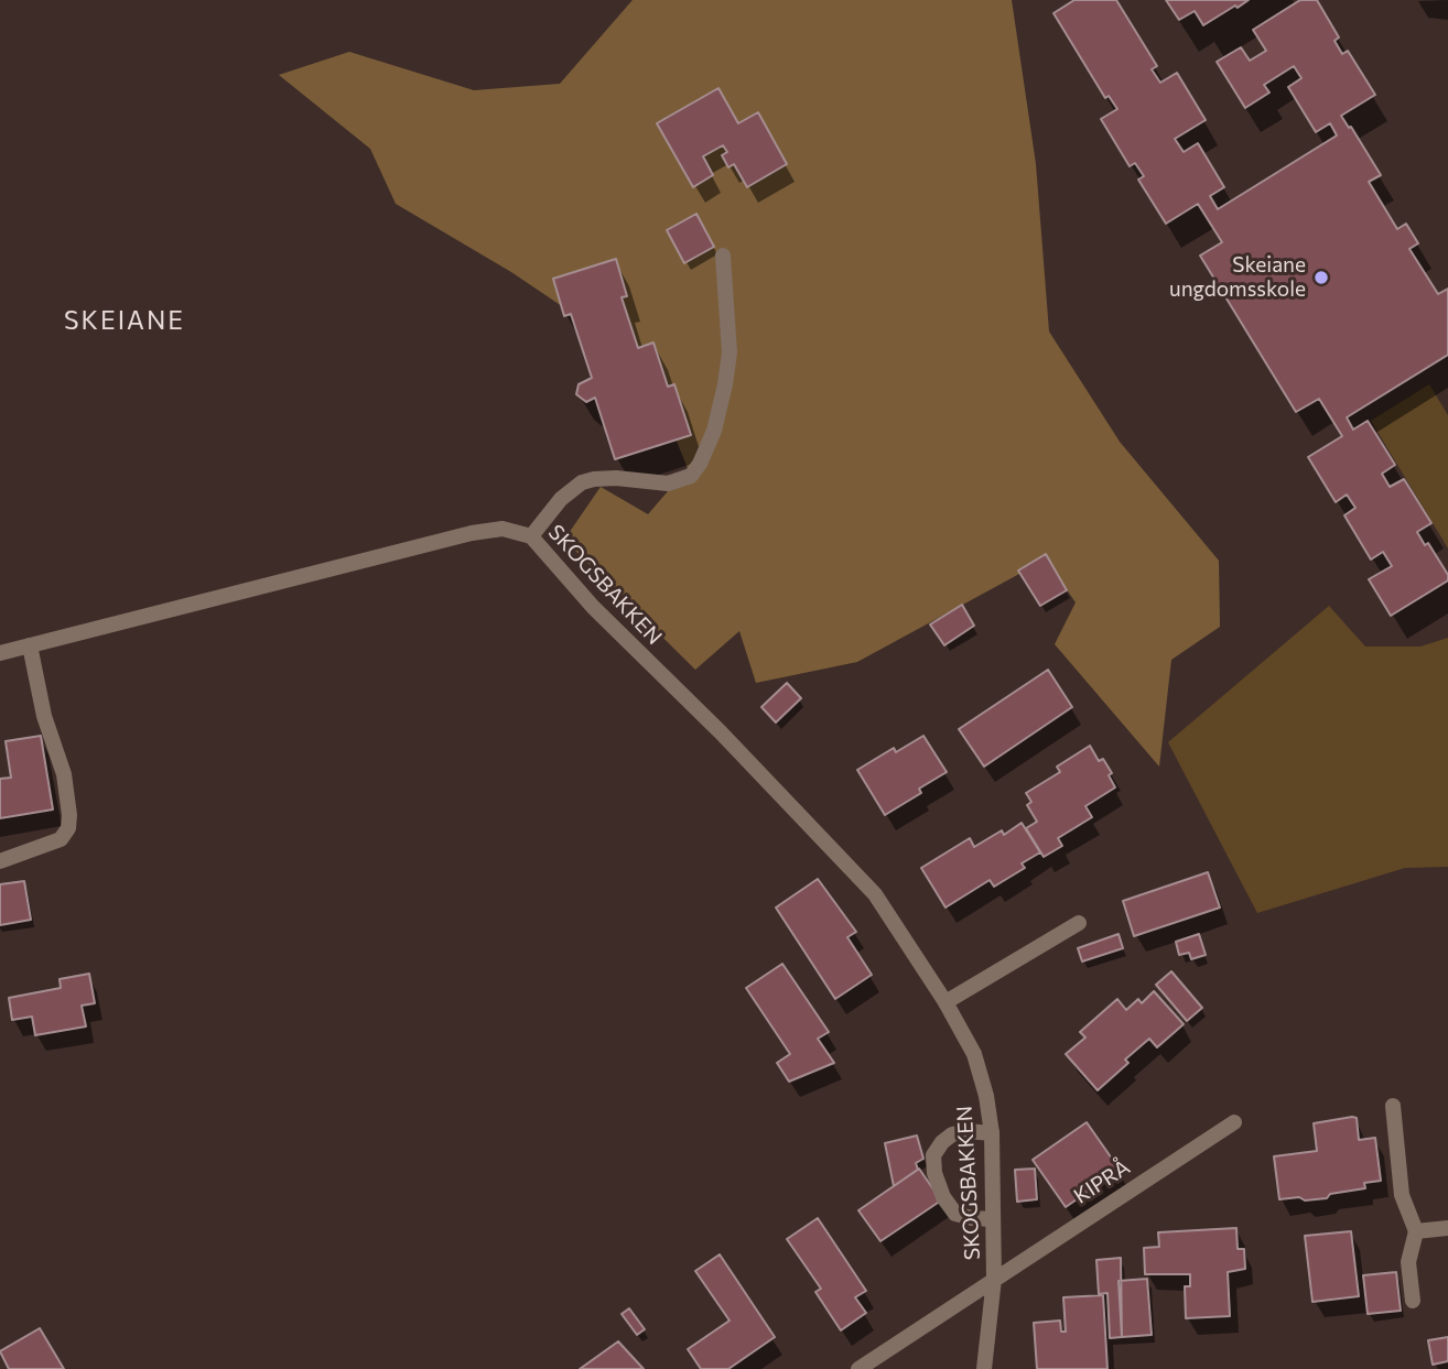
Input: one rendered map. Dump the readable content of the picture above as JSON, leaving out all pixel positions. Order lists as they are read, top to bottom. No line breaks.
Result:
{"streets":{"street":["SKOGSBAKKEN","KIPRÅ"]},"crossings":[["SKOGSBAKKEN","KIPRÅ"]],"districts":["SKEIANE"],"places":["Skeiane ungdomsskole"]}
